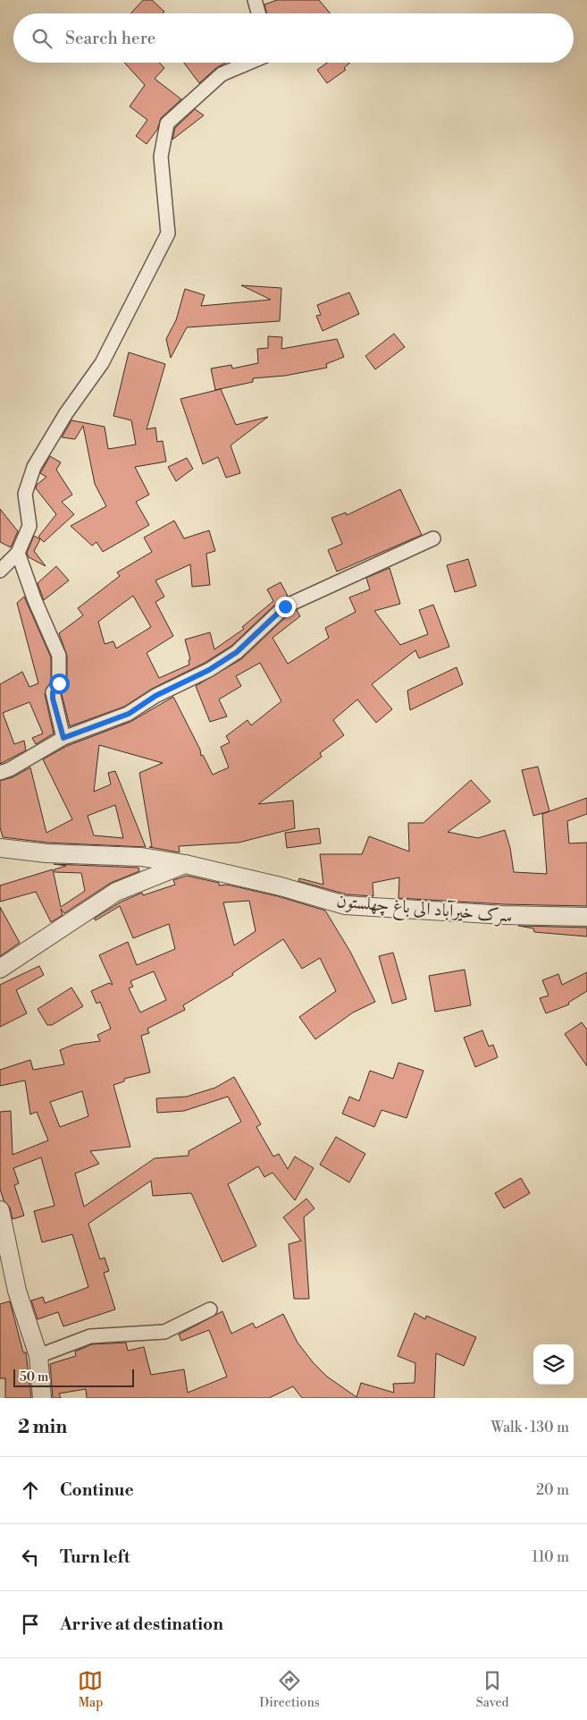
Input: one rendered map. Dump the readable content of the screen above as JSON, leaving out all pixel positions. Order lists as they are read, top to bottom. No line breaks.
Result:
{"streets":{"street":["سرک خیرآباد الی باغ چهلستون"]},"scale_bar":"50 m","page":{"search":"Search here","scale":"50 m","heading":["2 min","Walk · 130 m"],"list":[["Continue","20 m"],["Turn left","110 m"],"Arrive at destination"],"nav":["Map","Directions","Saved"]}}
